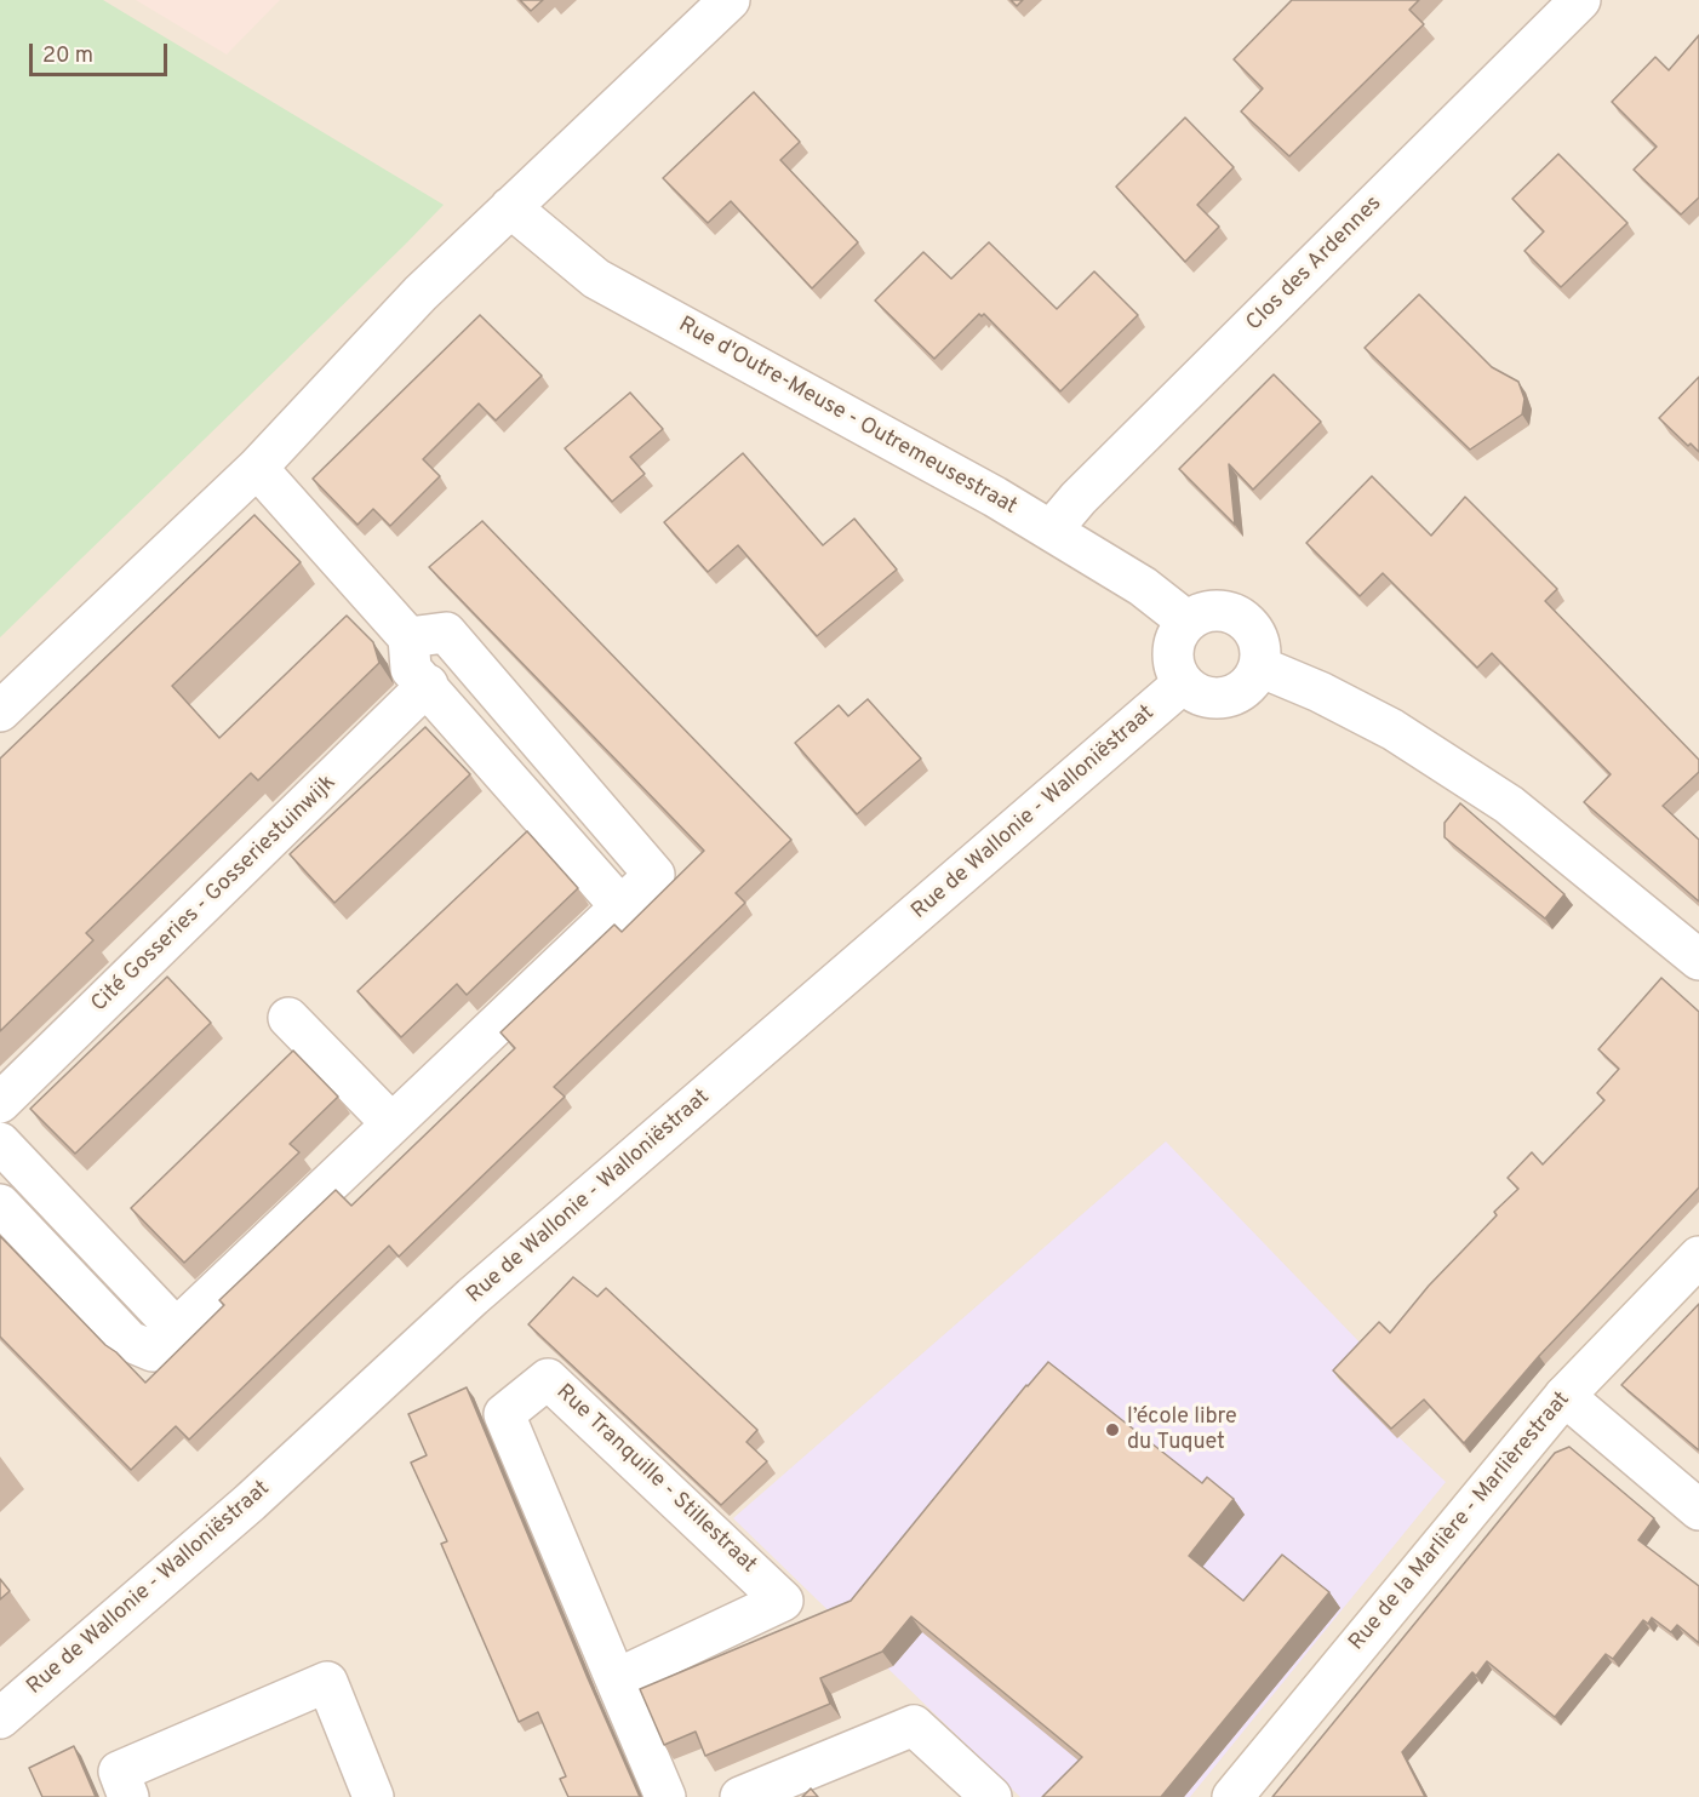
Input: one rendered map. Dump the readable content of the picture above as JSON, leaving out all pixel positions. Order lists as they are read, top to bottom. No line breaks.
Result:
{"streets":{"street":["Clos des Ardennes","Rue d'Outre-Meuse - Outremeusestraat","Rue de Wallonie - Walloniëstraat","Cité Gosseries - Gosseriestuinwijk","Rue Tranquille - Stillestraat","Rue de la Marlière - Marlièrestraat"]},"crossings":[["Clos des Ardennes","Rue d'Outre-Meuse - Outremeusestraat"],["Rue d'Outre-Meuse - Outremeusestraat","Rue de Wallonie - Walloniëstraat"]],"places":["l’école libre du Tuquet"],"scale_bar":"20 m"}
